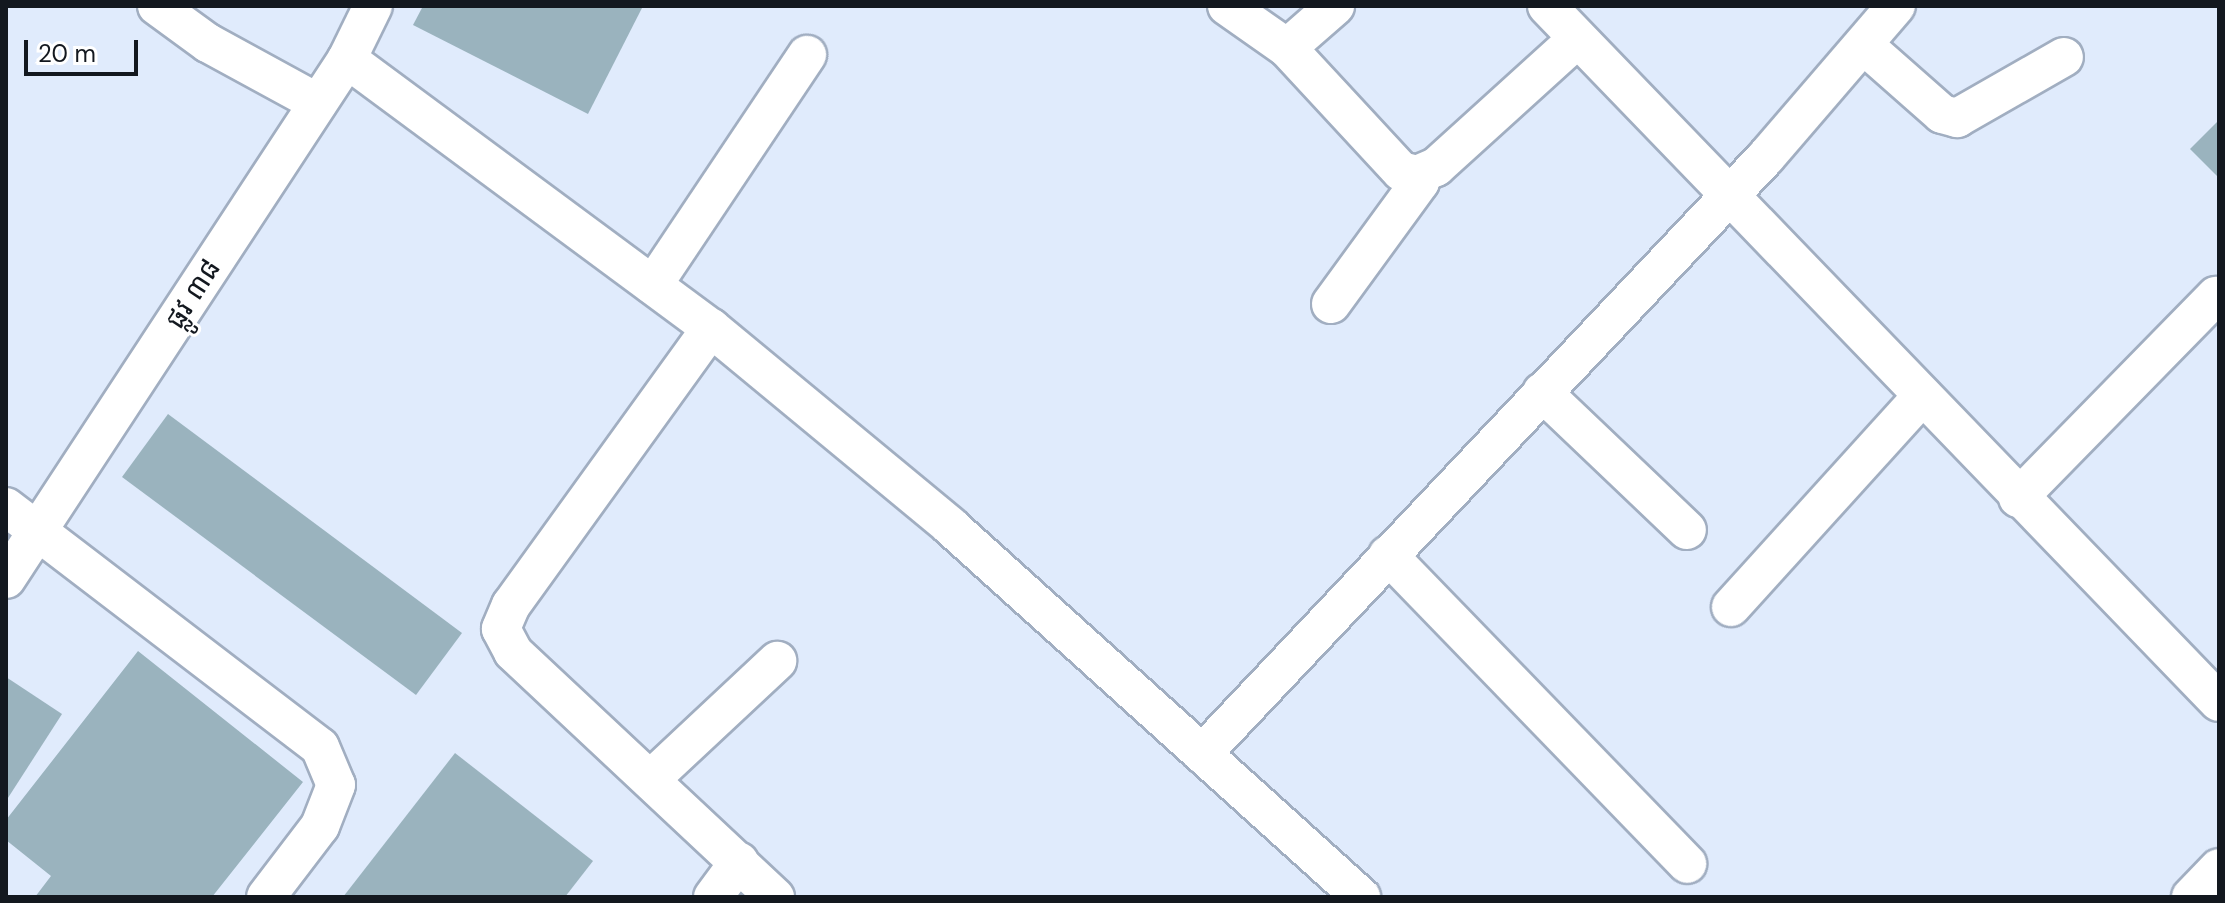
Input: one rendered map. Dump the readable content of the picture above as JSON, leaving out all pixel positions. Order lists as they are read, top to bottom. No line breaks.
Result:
{"streets":{"street":["ផ្លូវ ៣៨"]},"scale_bar":"20 m"}
